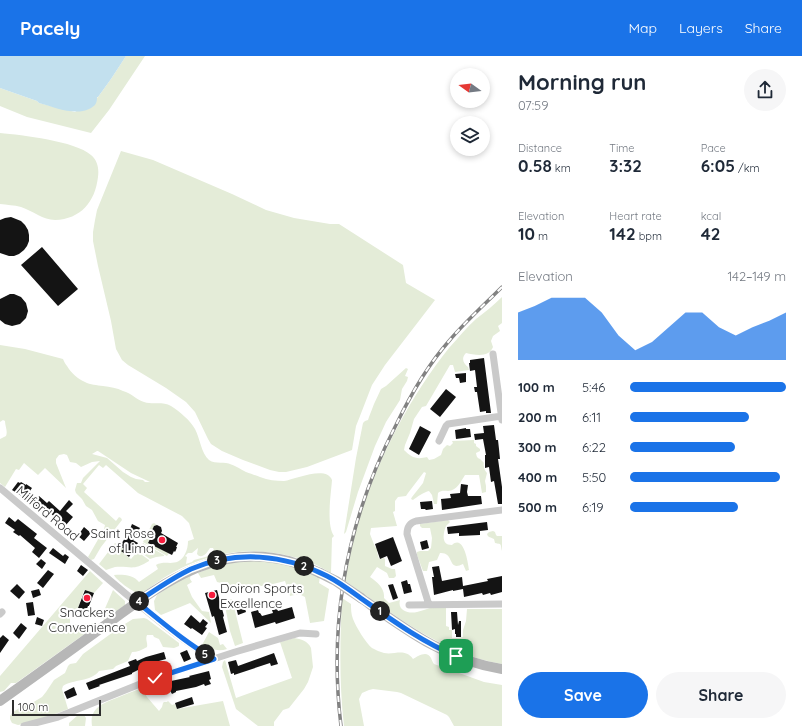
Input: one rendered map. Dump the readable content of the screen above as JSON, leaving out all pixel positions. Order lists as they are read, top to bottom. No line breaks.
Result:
{"streets":{"street":["Milford Road"]},"places":["Saint Rose of Lima","Doiron Sports Excellence","Snackers Convenience"],"scale_bar":"100 m","north":"left","page":{"header":"Pacely","nav":["Map","Layers","Share"],"heading":["Morning run","07:59"],"stats":[["Distance","0.58 km"],["Time","3:32"],["Pace","6:05 /km"],["Elevation","10 m"],["Heart rate","142 bpm"],["kcal","42"]],"chart":["Elevation","142–149 m"],"list":[{"name":"100 m","note":"5:46"},{"name":"200 m","note":"6:11"},{"name":"300 m","note":"6:22"},{"name":"400 m","note":"5:50"},{"name":"500 m","note":"6:19"}],"pins":["3","2","4","1","5"],"buttons":["Save","Share"],"scale":"100 m"}}
